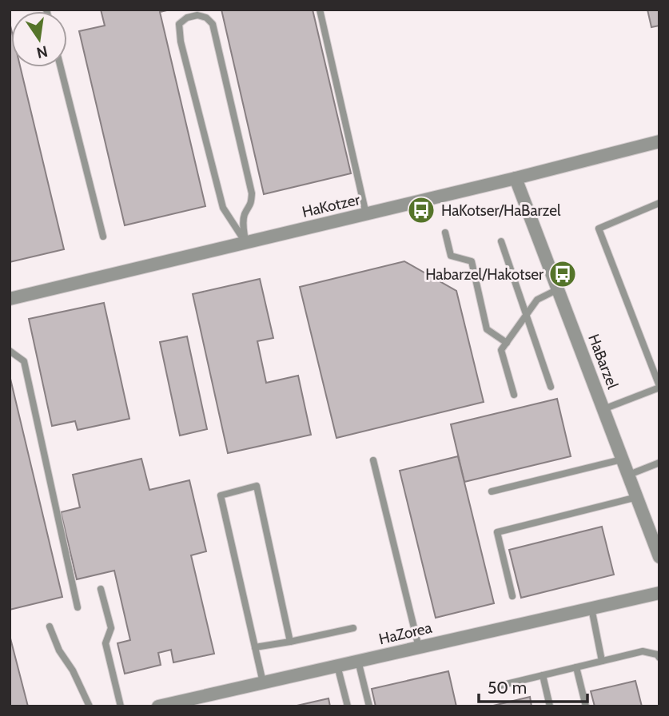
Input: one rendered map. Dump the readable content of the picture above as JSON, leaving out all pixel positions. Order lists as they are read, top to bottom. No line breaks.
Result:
{"streets":{"street":["HaKotzer","HaBarzel","HaZorea"]},"crossings":[["HaKotzer","HaBarzel"]],"places":{"bus stop":["HaKotser/HaBarzel","Habarzel/Hakotser"]},"scale_bar":"50 m","north":"bottom"}
